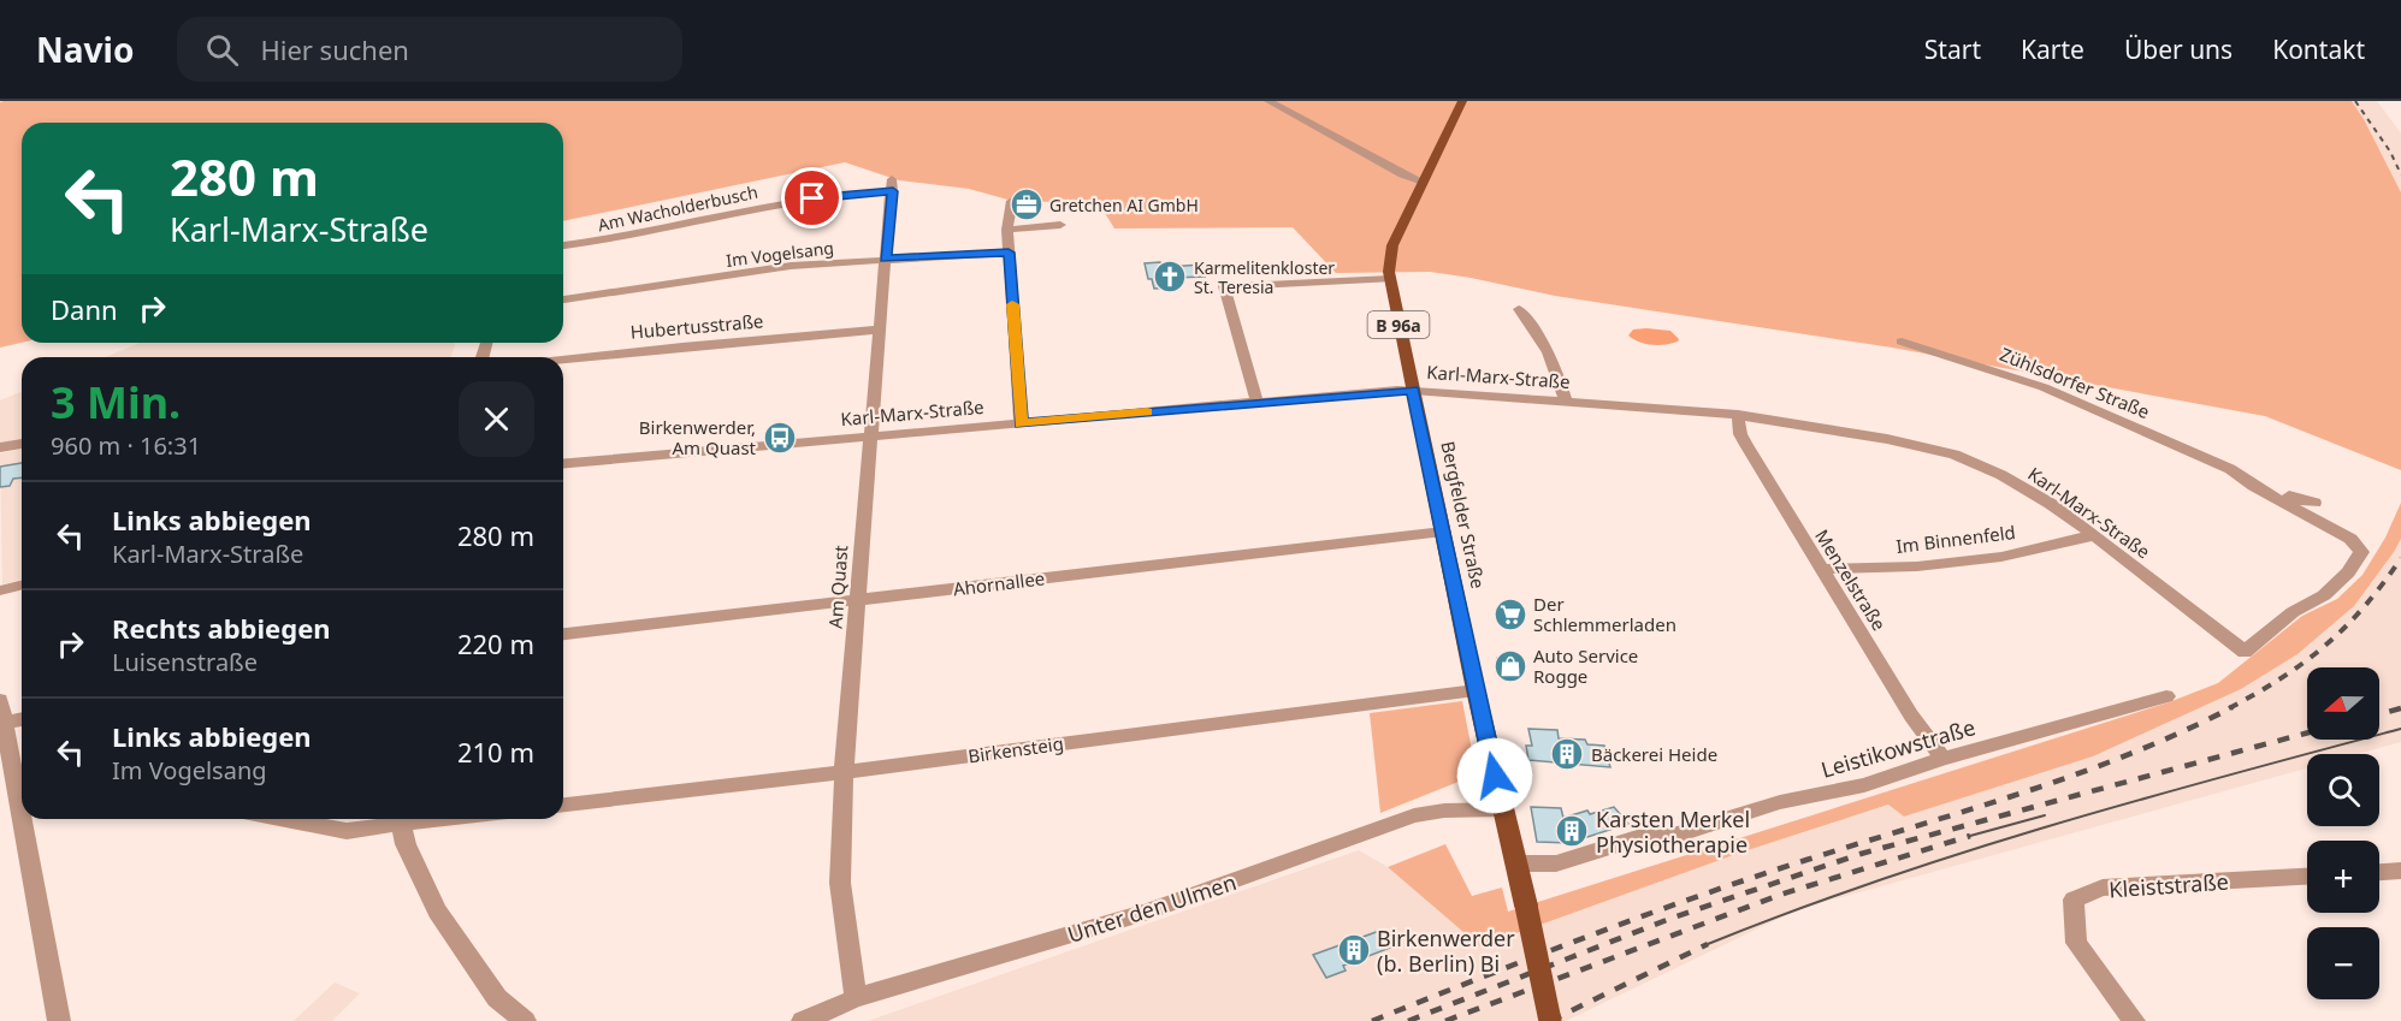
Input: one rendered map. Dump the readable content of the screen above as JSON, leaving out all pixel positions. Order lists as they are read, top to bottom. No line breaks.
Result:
{"streets":{"main road":["B 96a","Bergfelder Straße"],"street":["Am Wacholderbusch","Im Vogelsang","Hubertusstraße","Karl-Marx-Straße","Zühlsdorfer Straße","Im Binnenfeld","Menzelstraße","Ahornallee","Am Quast","Leistikowstraße","Birkensteig","Kleiststraße","Unter den Ulmen"]},"crossings":[["Am Wacholderbusch","Am Quast"],["Im Vogelsang","Am Quast"],["B 96a","Bergfelder Straße"],["Hubertusstraße","Am Quast"],["Karl-Marx-Straße","Zühlsdorfer Straße"],["Karl-Marx-Straße","Bergfelder Straße"],["Karl-Marx-Straße","Im Binnenfeld"],["Karl-Marx-Straße","Menzelstraße"],["Karl-Marx-Straße","Am Quast"],["Bergfelder Straße","Ahornallee"],["Bergfelder Straße","Leistikowstraße"],["Bergfelder Straße","Birkensteig"],["Bergfelder Straße","Unter den Ulmen"],["Im Binnenfeld","Menzelstraße"],["Menzelstraße","Leistikowstraße"],["Ahornallee","Am Quast"],["Am Quast","Birkensteig"],["Am Quast","Unter den Ulmen"]],"places":{"office":["Gretchen AI GmbH"],"church":["Karmelitenkloster St. Teresia"],"bus stop":["Birkenwerder, Am Quast"],"supermarket":["Der Schlemmerladen"],"shop":["Auto Service Rogge"],"building":["Bäckerei Heide","Karsten Merkel Physiotherapie","Birkenwerder (b. Berlin) Bi"]},"north":"left","page":{"header":"Navio","search":"Hier suchen","nav":["Start","Karte","Über uns","Kontakt"],"turn":["280 m","Karl-Marx-Straße"],"then":"Dann","heading":["3 Min.","960 m · 16:31"],"list":[{"name":"Links abbiegen","note":"Karl-Marx-Straße","value":"280 m"},{"name":"Rechts abbiegen","note":"Luisenstraße","value":"220 m"},{"name":"Links abbiegen","note":"Im Vogelsang","value":"210 m"}],"map_buttons":["+","−"]}}
